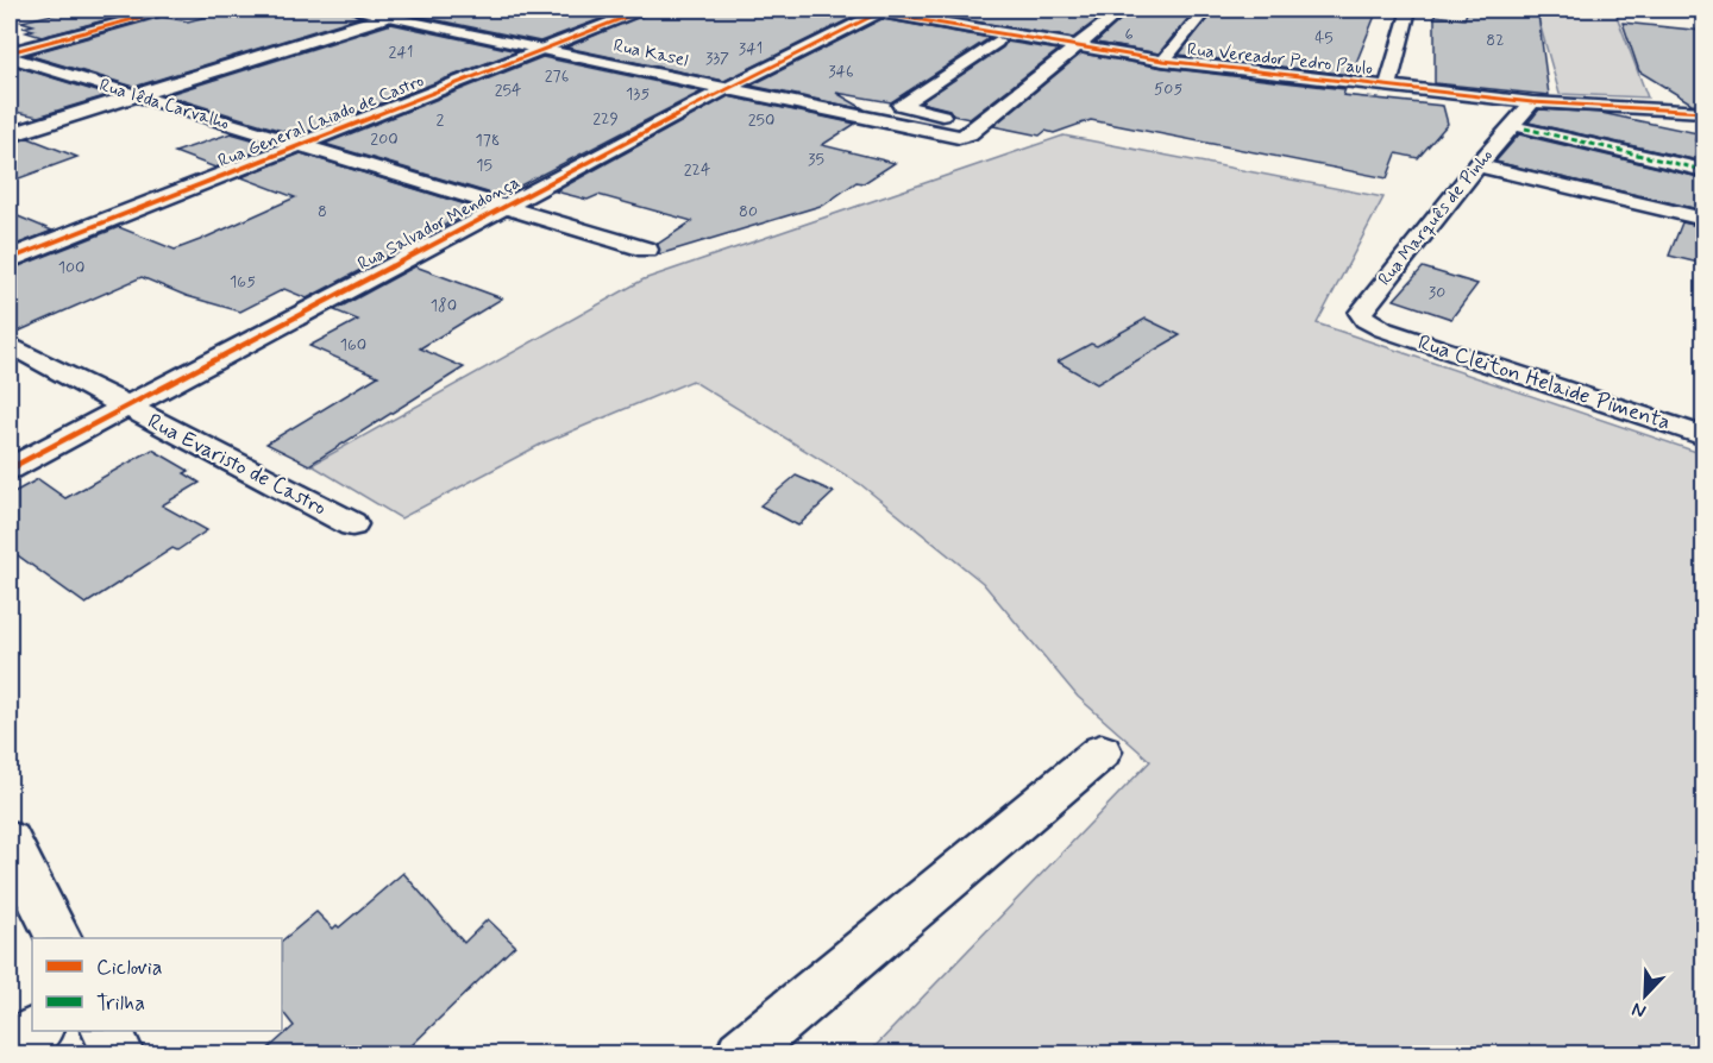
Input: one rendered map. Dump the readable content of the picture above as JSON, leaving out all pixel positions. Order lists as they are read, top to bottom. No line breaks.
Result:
{"streets":{"street":["Rua Kasel","Rua Vereador Pedro Paulo","Rua Iêda Carvalho","Rua General Caiado de Castro","Rua Marquês de Pinho","Rua Salvador Mendonça","Rua Cleiton Helaide Pimenta","Rua Evaristo de Castro"]},"crossings":[["Rua Kasel","Rua Vereador Pedro Paulo"],["Rua Kasel","Rua General Caiado de Castro"],["Rua Kasel","Rua Salvador Mendonça"],["Rua Vereador Pedro Paulo","Rua Marquês de Pinho"],["Rua Vereador Pedro Paulo","Rua Salvador Mendonça"],["Rua Iêda Carvalho","Rua General Caiado de Castro"],["Rua Iêda Carvalho","Rua Salvador Mendonça"],["Rua Marquês de Pinho","Rua Cleiton Helaide Pimenta"],["Rua Salvador Mendonça","Rua Evaristo de Castro"]],"house_numbers":["6","45","82","341","241","337","346","276","505","254","135","229","2","250","200","178","35","15","224","8","80","100","165","30","180","160"],"legend":["Ciclovia","Trilha"],"north":"bottom left"}
